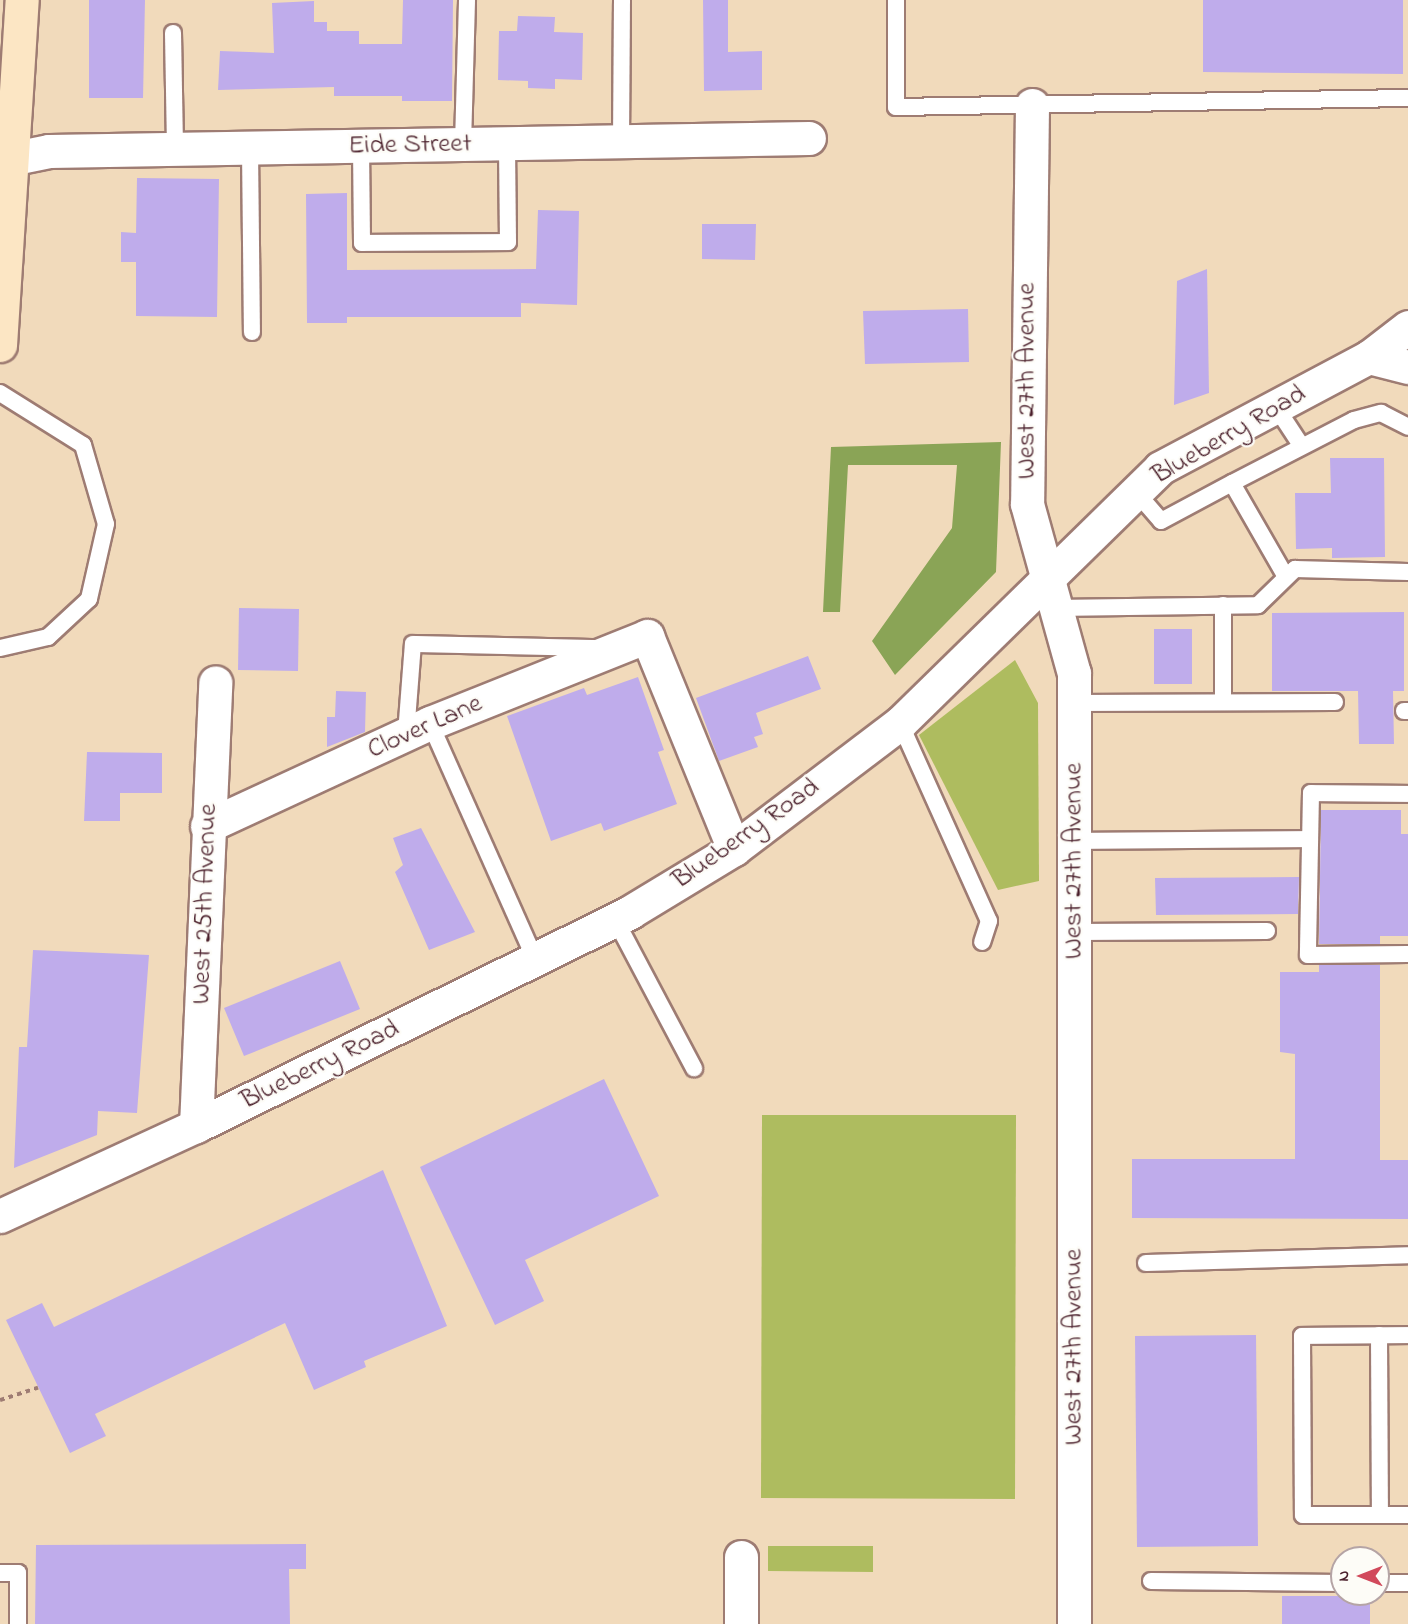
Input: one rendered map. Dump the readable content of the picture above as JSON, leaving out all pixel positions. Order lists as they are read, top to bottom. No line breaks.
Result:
{"streets":{"street":["Eide Street","West 27th Avenue","Blueberry Road","Clover Lane","West 25th Avenue"]},"crossings":[["West 27th Avenue","Blueberry Road"],["Blueberry Road","Clover Lane"],["Blueberry Road","West 25th Avenue"],["Clover Lane","West 25th Avenue"]],"north":"left"}
